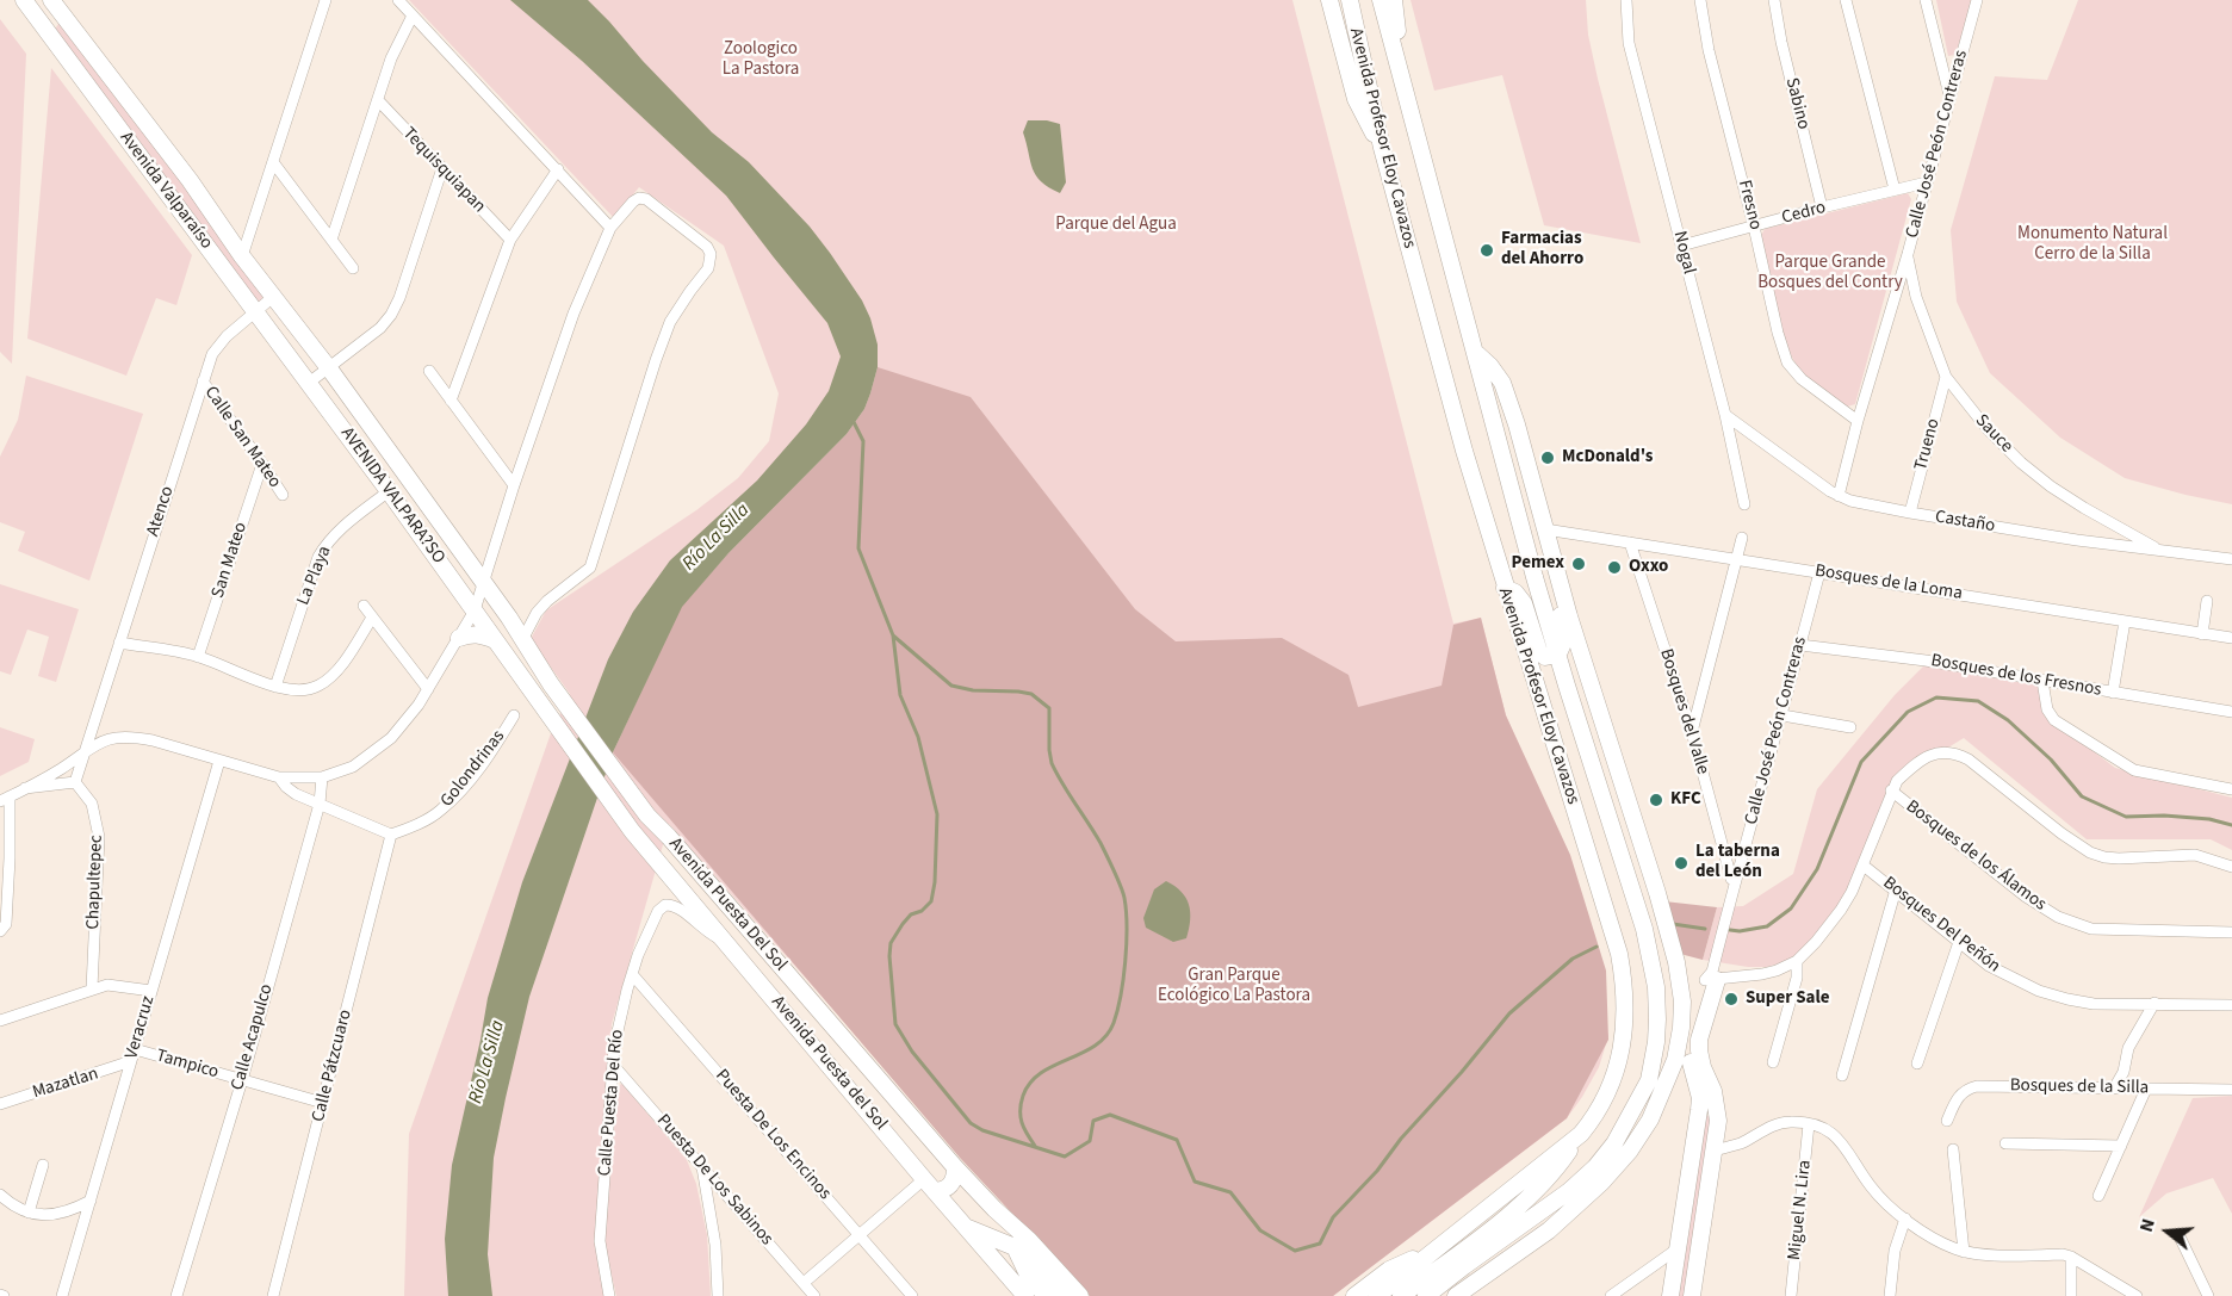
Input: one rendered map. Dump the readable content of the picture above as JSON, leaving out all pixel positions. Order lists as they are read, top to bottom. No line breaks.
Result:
{"streets":{"main road":["Avenida Profesor Eloy Cavazos","Calle José Peón Contreras","Avenida Valparaíso","AVENIDA VALPARA?SO","Avenida Puesta Del Sol","Avenida Puesta del Sol"],"street":["Sabino","Tequisquiapan","Fresno","Cedro","Nogal","Sauce","Calle San Mateo","Trueno","Atenco","Castaño","San Mateo","La Playa","Bosques de la Loma","Bosques de los Fresnos","Bosques del Valle","Golondrinas","Bosques de los Álamos","Chapultepec","Bosques Del Peñón","Veracruz","Calle Acapulco","Tampico","Calle Pátzcuaro","Mazatlan","Bosques de la Silla","Calle Puesta Del Río","Puesta De Los Encinos","Puesta De Los Sabinos","Miguel N. Lira"]},"crossings":[["Sabino","Cedro"],["Calle José Peón Contreras","Fresno"],["Calle José Peón Contreras","Cedro"],["Calle José Peón Contreras","Sauce"],["Calle José Peón Contreras","Castaño"],["Calle José Peón Contreras","Bosques de la Loma"],["Calle José Peón Contreras","Bosques de los Fresnos"],["Calle José Peón Contreras","Bosques del Valle"],["Avenida Valparaíso","AVENIDA VALPARA?SO"],["Avenida Valparaíso","Atenco"],["Fresno","Cedro"],["Cedro","Nogal"],["Nogal","Castaño"],["Sauce","Trueno"],["Sauce","Castaño"],["Calle San Mateo","Atenco"],["Calle San Mateo","San Mateo"],["Trueno","Castaño"],["AVENIDA VALPARA?SO","La Playa"],["AVENIDA VALPARA?SO","Avenida Puesta Del Sol"],["Bosques de la Loma","Bosques del Valle"],["Golondrinas","Calle Pátzcuaro"],["Veracruz","Tampico"],["Veracruz","Mazatlan"],["Calle Acapulco","Tampico"],["Avenida Puesta del Sol","Calle Puesta Del Río"],["Tampico","Calle Pátzcuaro"],["Calle Puesta Del Río","Puesta De Los Encinos"],["Calle Puesta Del Río","Puesta De Los Sabinos"]],"water":["Río La Silla"],"parks":["Zoologico La Pastora","Parque del Agua","Monumento Natural Cerro de la Silla","Parque Grande Bosques del Contry","Gran Parque Ecológico La Pastora"],"places":["Farmacias del Ahorro","McDonald's","Pemex","Oxxo","KFC","La taberna del León","Super Sale"],"north":"left"}
